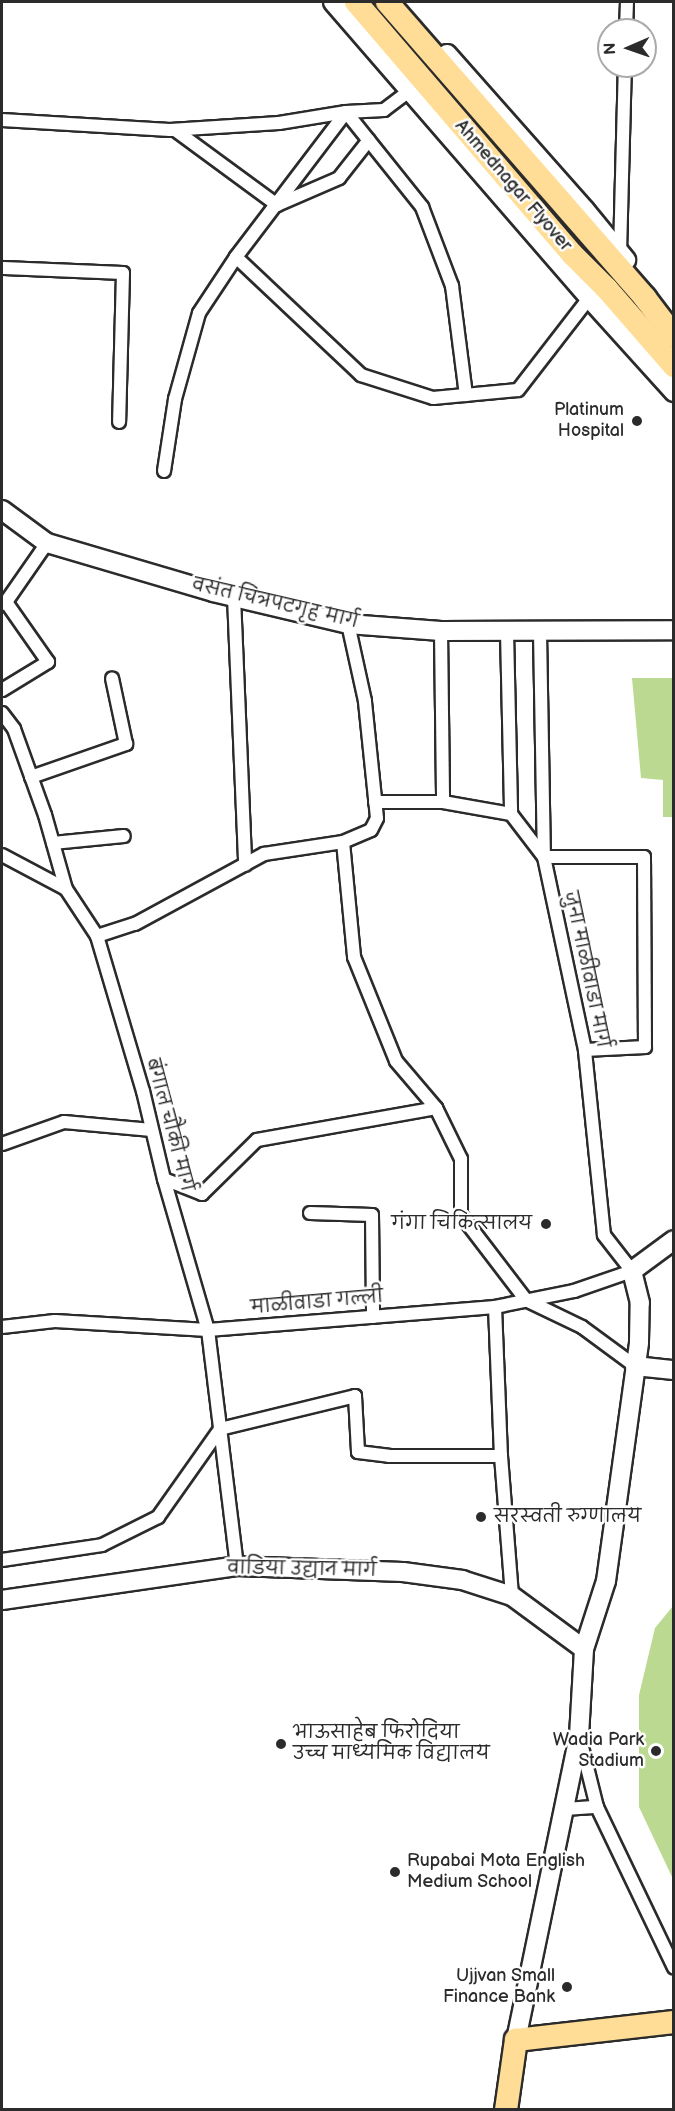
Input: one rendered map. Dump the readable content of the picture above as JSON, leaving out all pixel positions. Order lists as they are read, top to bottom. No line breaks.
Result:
{"streets":{"highway":["Ahmednagar Flyover"],"street":["वसंत चित्रपटगृह मार्ग","जुना माळीवाडा मार्ग","बंगाल चौकी मार्ग","माळीवाडा गल्ली","वाडिया उद्यान मार्ग"]},"crossings":[["जुना माळीवाडा मार्ग","माळीवाडा गल्ली"],["बंगाल चौकी मार्ग","माळीवाडा गल्ली"],["बंगाल चौकी मार्ग","वाडिया उद्यान मार्ग"]],"places":["Platinum Hospital","गंगा चिकित्सालय","सरस्वती रुग्णालय","भाऊसाहेब फिरोदिया उच्च माध्यमिक विद्यालय","Wadia Park Stadium","Rupabai Mota English Medium School","Ujjvan Small Finance Bank"],"north":"left"}
